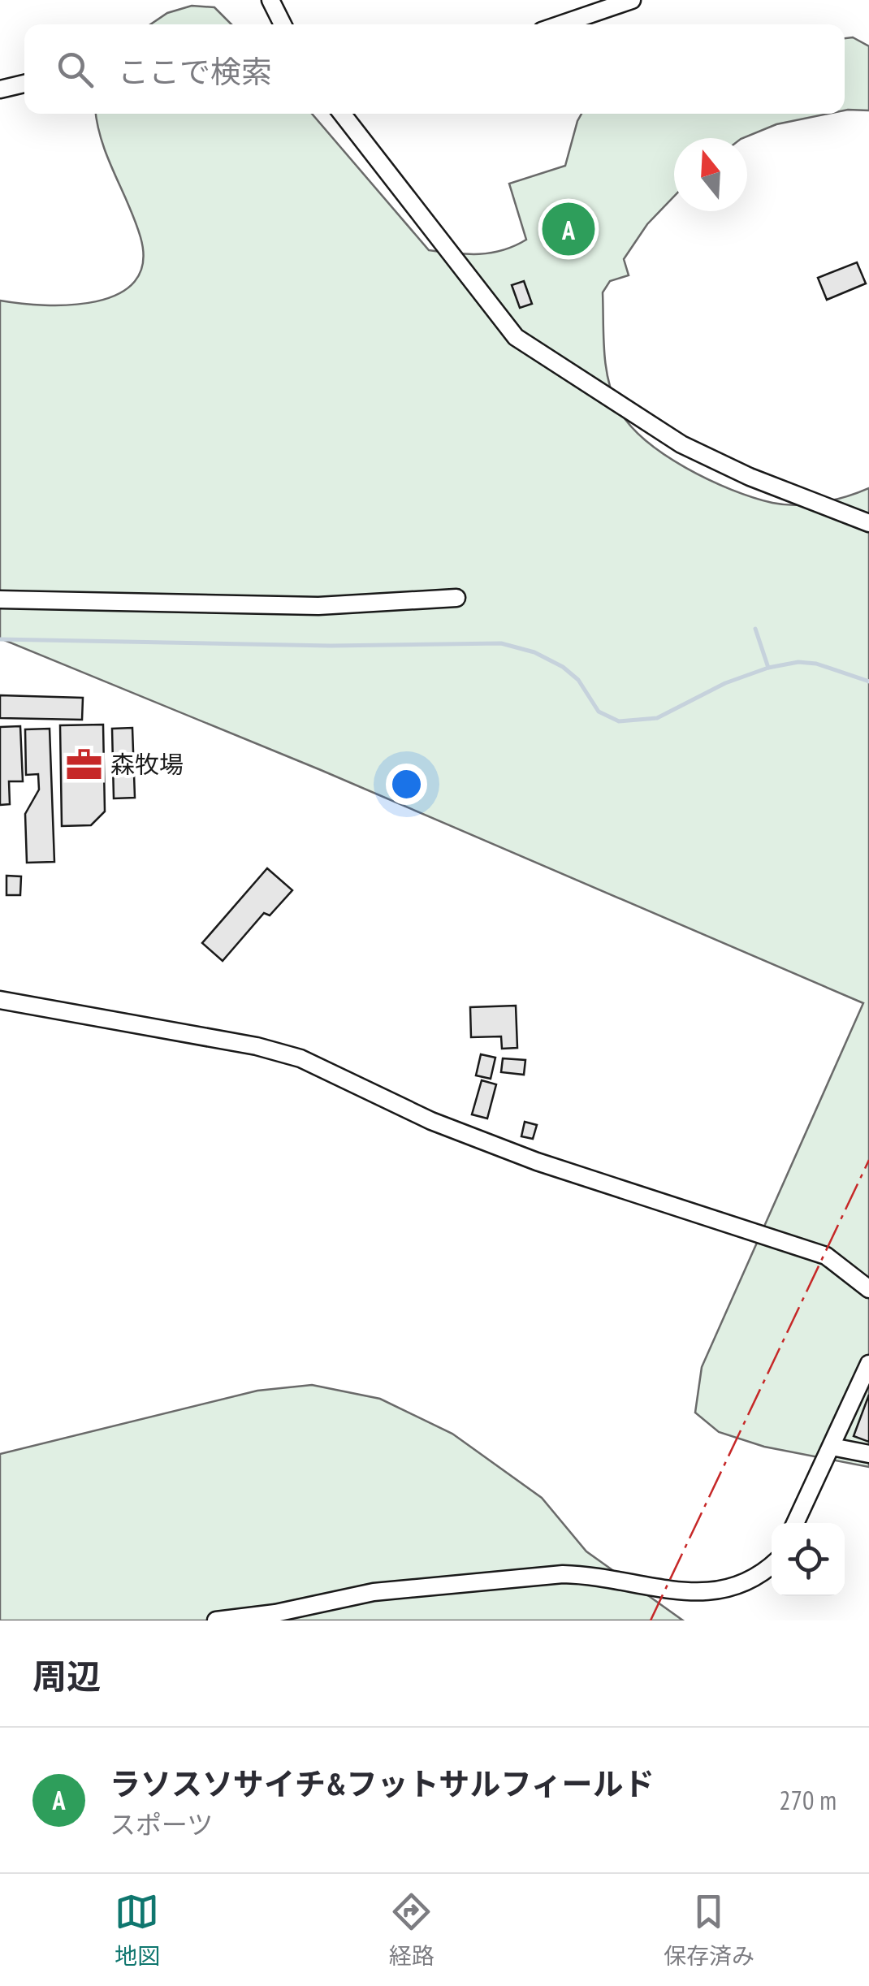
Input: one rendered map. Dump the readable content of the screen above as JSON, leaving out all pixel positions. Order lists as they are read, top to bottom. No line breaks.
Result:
{"places":{"office":["森牧場"]},"north":"top","page":{"search":"ここで検索","pins":"A","heading":"周辺","list":[{"mark":"A","name":"ラソスソサイチ&フットサルフィールド","note":"スポーツ","value":"270 m"}],"nav":["地図","経路","保存済み"]}}
